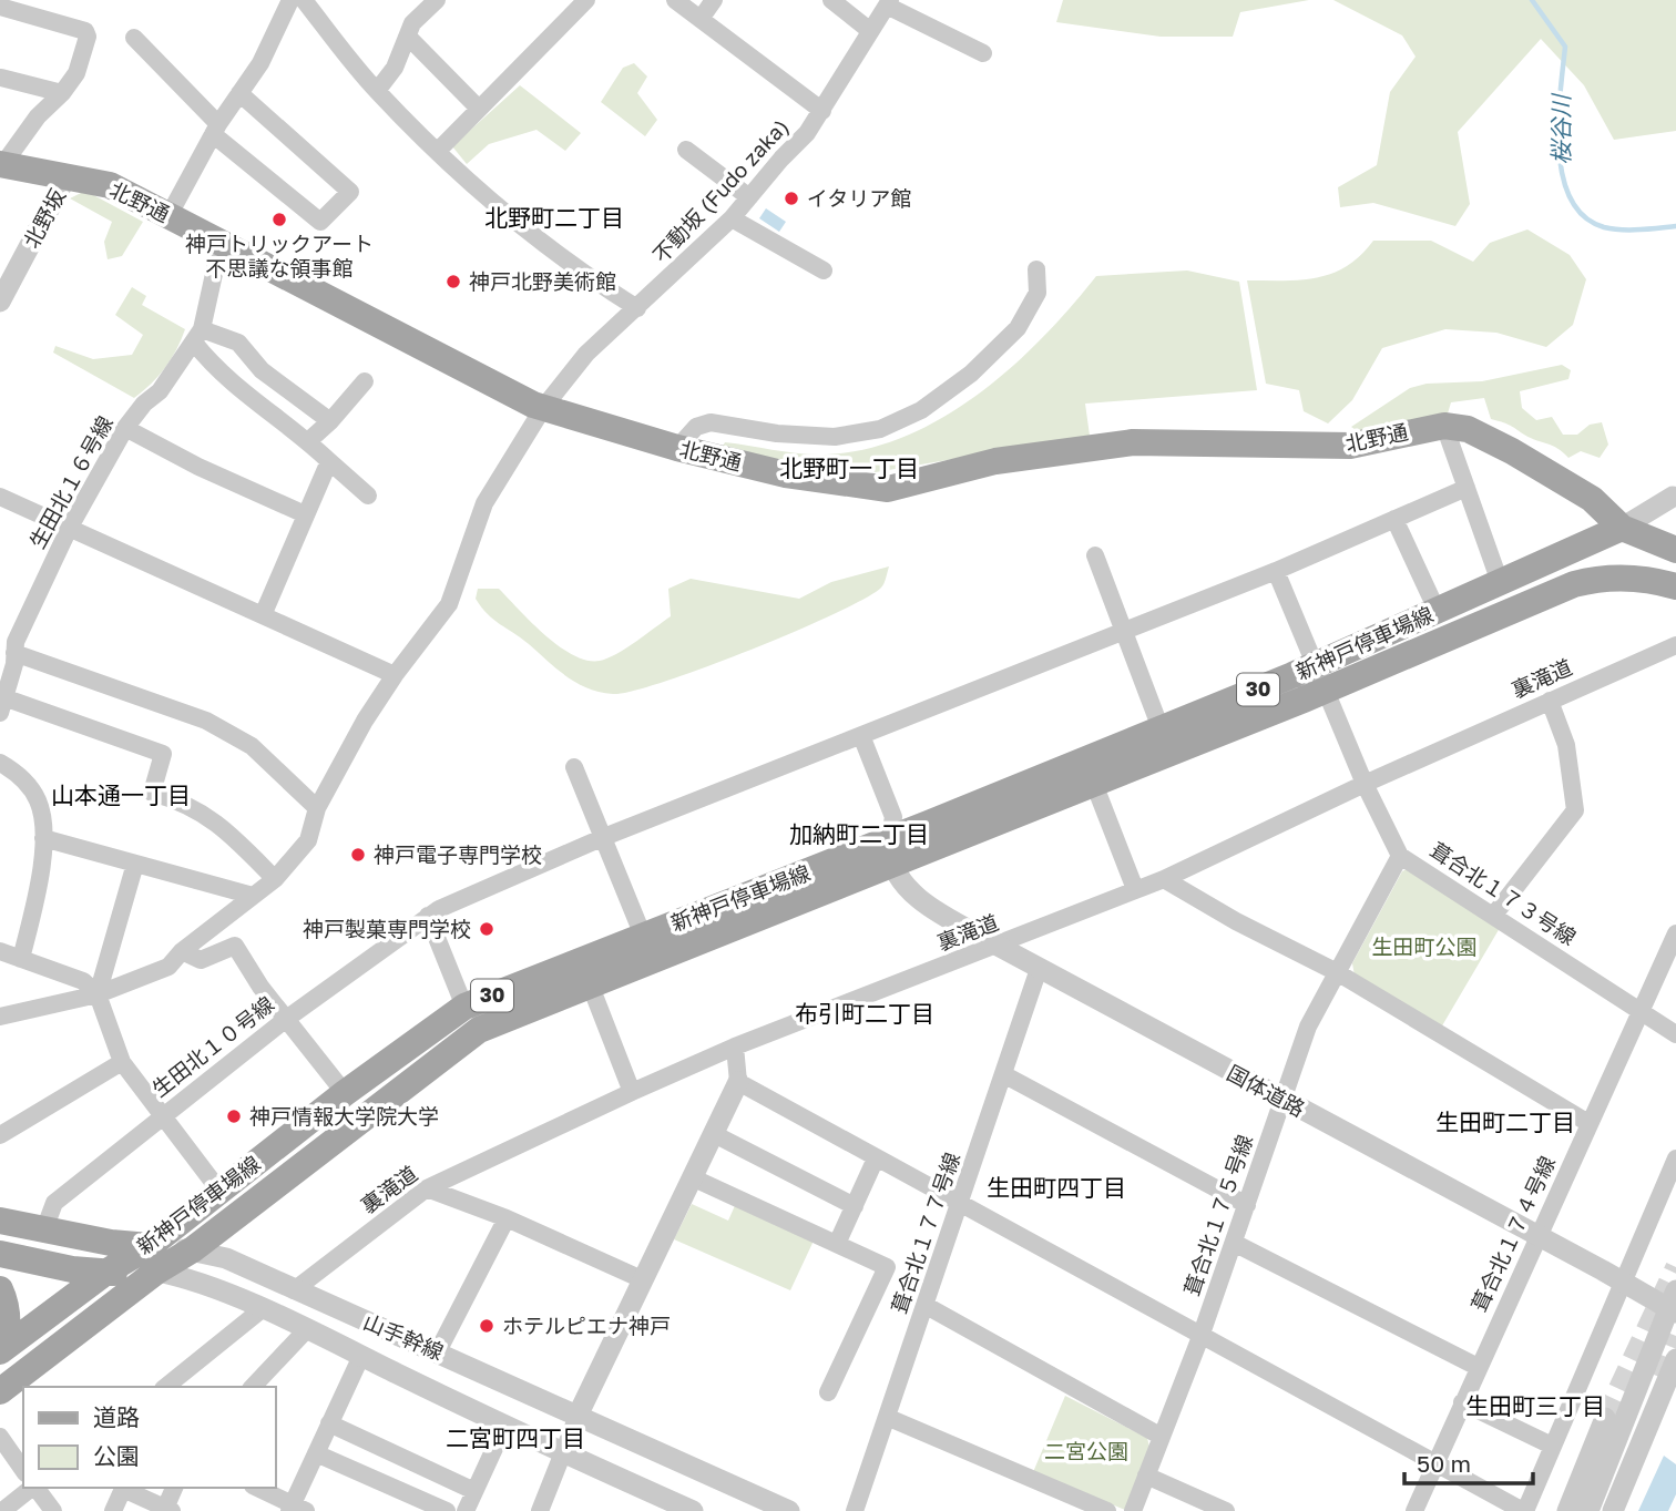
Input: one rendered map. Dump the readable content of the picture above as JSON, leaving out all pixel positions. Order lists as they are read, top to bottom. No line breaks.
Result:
{"streets":{"main road":["北野通","新神戸停車場線","30","山手幹線"],"street":["不動坂 (Fudo zaka)","北野坂","生田北１６号線","裏滝道","葺合北１７３号線","生田北１０号線","国体道路","葺合北１７５号線","葺合北１７７号線","葺合北１７４号線"]},"crossings":[["不動坂 (Fudo zaka)","北野通"],["北野通","北野坂"],["北野通","生田北１６号線"],["北野通","新神戸停車場線"],["新神戸停車場線","葺合北１７３号線"],["新神戸停車場線","国体道路"],["新神戸停車場線","山手幹線"],["裏滝道","葺合北１７３号線"],["裏滝道","国体道路"],["裏滝道","山手幹線"],["葺合北１７３号線","生田北１０号線"],["葺合北１７３号線","葺合北１７５号線"],["葺合北１７３号線","葺合北１７４号線"],["生田北１０号線","山手幹線"],["国体道路","葺合北１７５号線"],["国体道路","葺合北１７７号線"],["国体道路","葺合北１７４号線"]],"districts":["北野町二丁目","北野町一丁目","山本通一丁目","加納町二丁目","布引町二丁目","生田町二丁目","生田町四丁目","生田町三丁目","二宮町四丁目"],"water":["桜谷川"],"parks":["生田町公園","二宮公園"],"places":["イタリア館","神戸トリックアート 不思議な領事館","神戸北野美術館","神戸電子専門学校","神戸製菓専門学校","神戸情報大学院大学","ホテルピエナ神戸"],"legend":["道路","公園"],"scale_bar":"50 m"}
